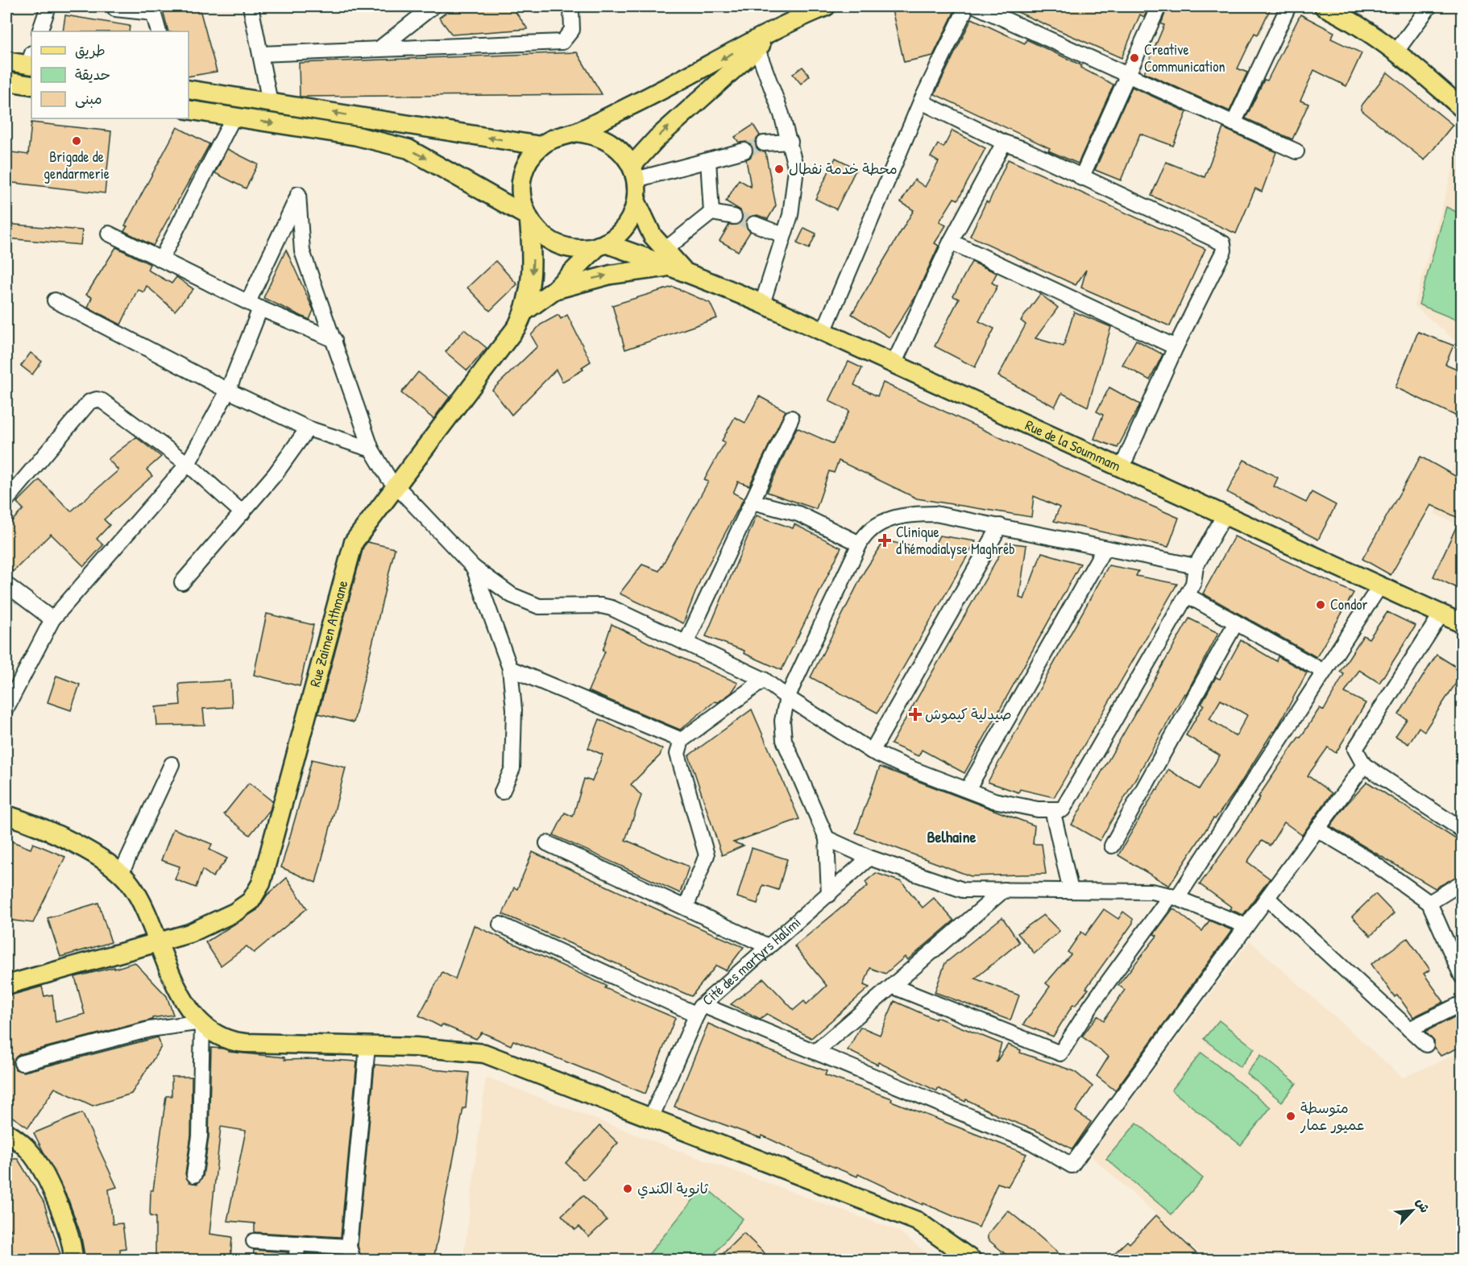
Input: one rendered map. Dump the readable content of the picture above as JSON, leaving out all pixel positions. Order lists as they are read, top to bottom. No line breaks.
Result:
{"streets":{"main road":["Rue de la Soummam","Rue Zaimen Athmane"],"street":["Cité des martyrs Halimi"]},"districts":["Belhaine"],"places":{"other":["Creative Communication","Brigade de gendarmerie","محطة خدمة نفطال","Condor","متوسطة عميور عمار","ثانوية الكندي"],"health":["Clinique d'hémodialyse Maghreb","صيدلية كيموش"]},"legend":["طريق","حديقة","مبنى"],"north":"top right"}
